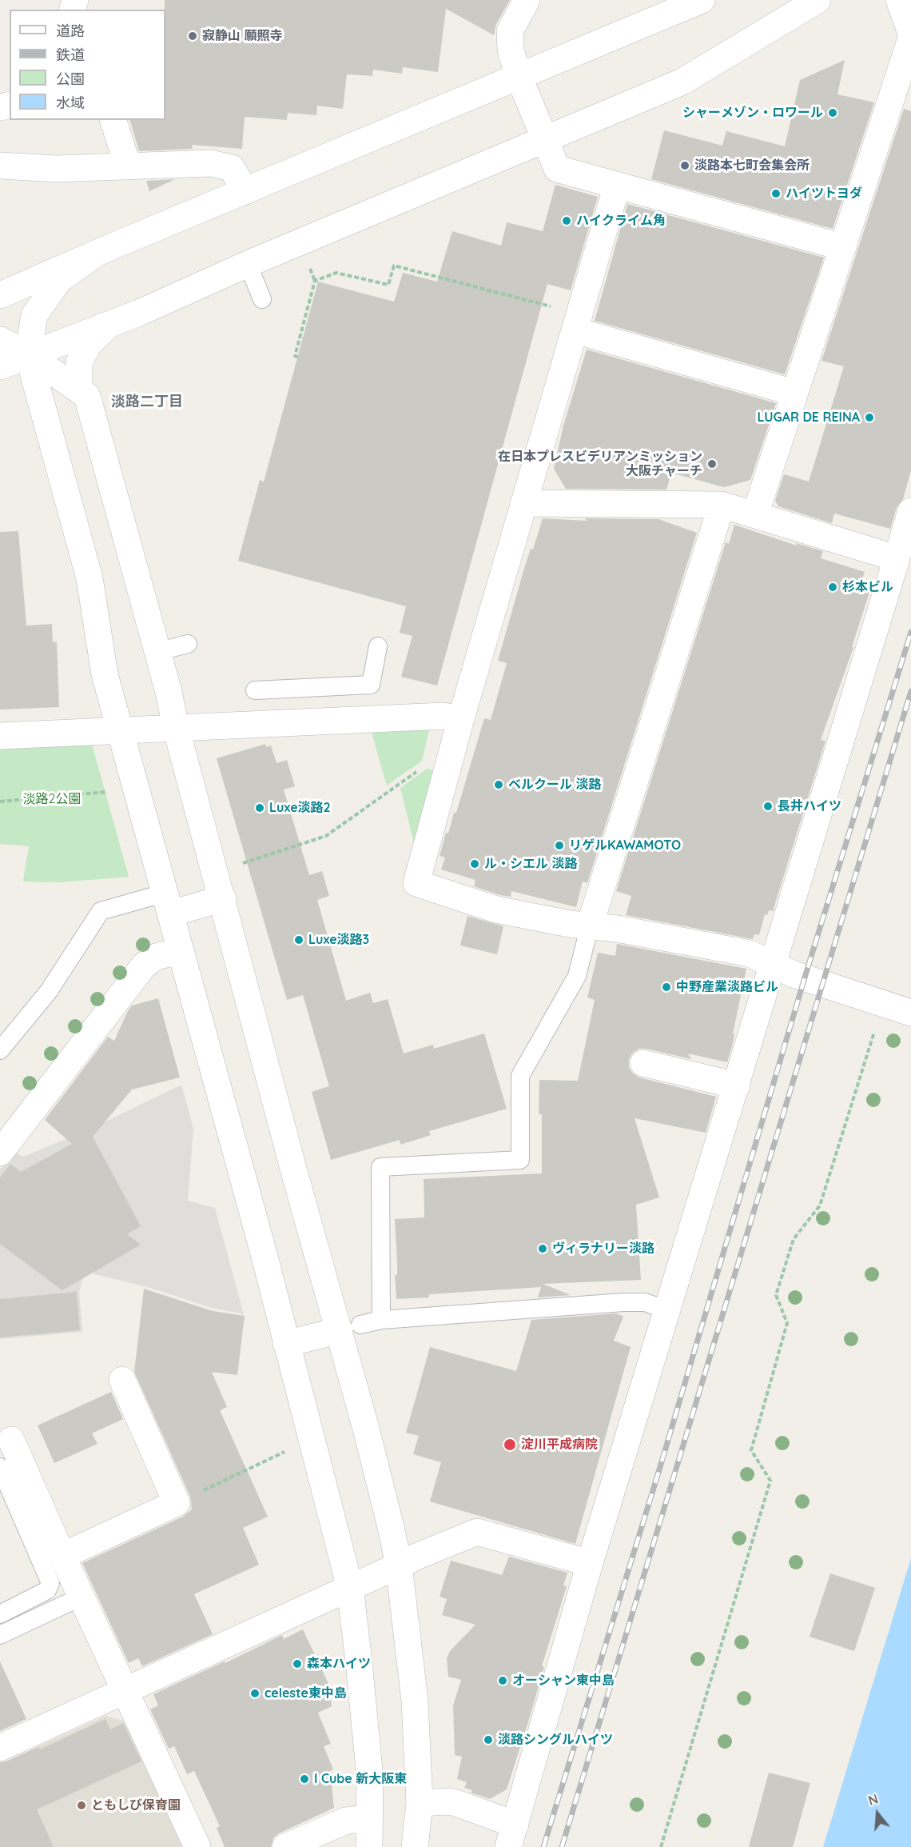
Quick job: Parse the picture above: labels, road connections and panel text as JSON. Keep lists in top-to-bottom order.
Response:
{
  "districts": ["淡路二丁目"],
  "parks": ["淡路2公園"],
  "places": [
    "寂静山 願照寺",
    "シャーメゾン・ロワール",
    "淡路本七町会集会所",
    "ハイツトヨダ",
    "ハイクライム角",
    "LUGAR DE REINA",
    "在日本プレスビデリアンミッション 大阪チャーチ",
    "杉本ビル",
    "ベルクール 淡路",
    "長井ハイツ",
    "Luxe淡路2",
    "リゲルKAWAMOTO",
    "ル・シエル 淡路",
    "Luxe淡路3",
    "中野産業淡路ビル",
    "ヴィラナリー淡路",
    "淀川平成病院",
    "森本ハイツ",
    "オーシャン東中島",
    "celeste東中島",
    "淡路シングルハイツ",
    "I Cube 新大阪東",
    "ともしび保育園"
  ],
  "legend": [
    "道路",
    "鉄道",
    "公園",
    "水域"
  ],
  "north": "top"
}
